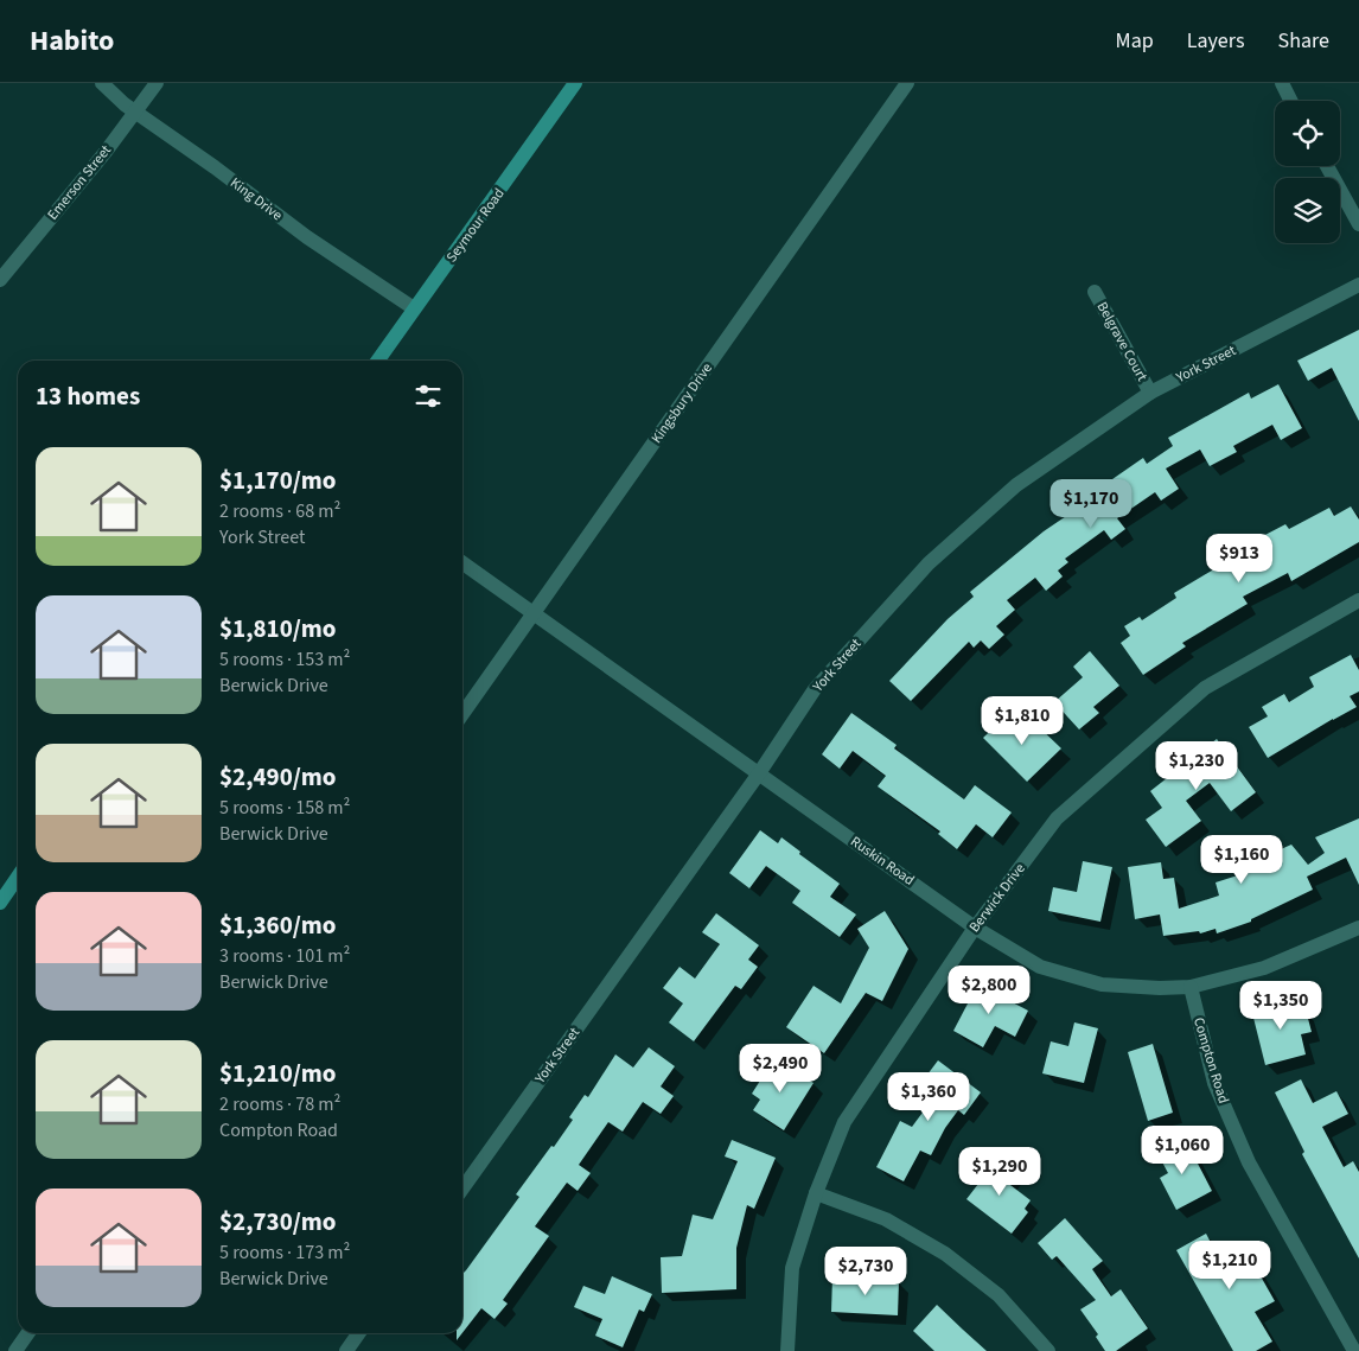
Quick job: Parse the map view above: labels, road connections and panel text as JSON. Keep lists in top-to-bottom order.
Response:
{
  "streets": {
    "street": [
      "Emerson Street",
      "King Drive",
      "Seymour Road",
      "Belgrave Court",
      "York Street",
      "Kingsbury Drive",
      "Ruskin Road",
      "Berwick Drive",
      "Compton Road"
    ]
  },
  "crossings": [
    ["Emerson Street", "King Drive"],
    ["King Drive", "Seymour Road"],
    ["Belgrave Court", "York Street"],
    ["York Street", "Ruskin Road"],
    ["Kingsbury Drive", "Ruskin Road"],
    ["Ruskin Road", "Berwick Drive"],
    ["Ruskin Road", "Compton Road"]
  ],
  "page": {
    "header": "Habito",
    "nav": ["Map", "Layers", "Share"],
    "heading": "13 homes",
    "list": [
      {
        "name": "$1,170/mo",
        "note": "2 rooms · 68 m² · York Street"
      },
      {
        "name": "$1,810/mo",
        "note": "5 rooms · 153 m² · Berwick Drive"
      },
      {
        "name": "$2,490/mo",
        "note": "5 rooms · 158 m² · Berwick Drive"
      },
      {
        "name": "$1,360/mo",
        "note": "3 rooms · 101 m² · Berwick Drive"
      },
      {
        "name": "$1,210/mo",
        "note": "2 rooms · 78 m² · Compton Road"
      },
      {
        "name": "$2,730/mo",
        "note": "5 rooms · 173 m² · Berwick Drive"
      }
    ],
    "price": [
      "$1,170",
      "$913",
      "$1,810",
      "$1,230",
      "$1,160",
      "$2,800",
      "$1,350",
      "$2,490",
      "$1,360",
      "$1,060",
      "$1,290",
      "$1,210",
      "$2,730"
    ]
  }
}
